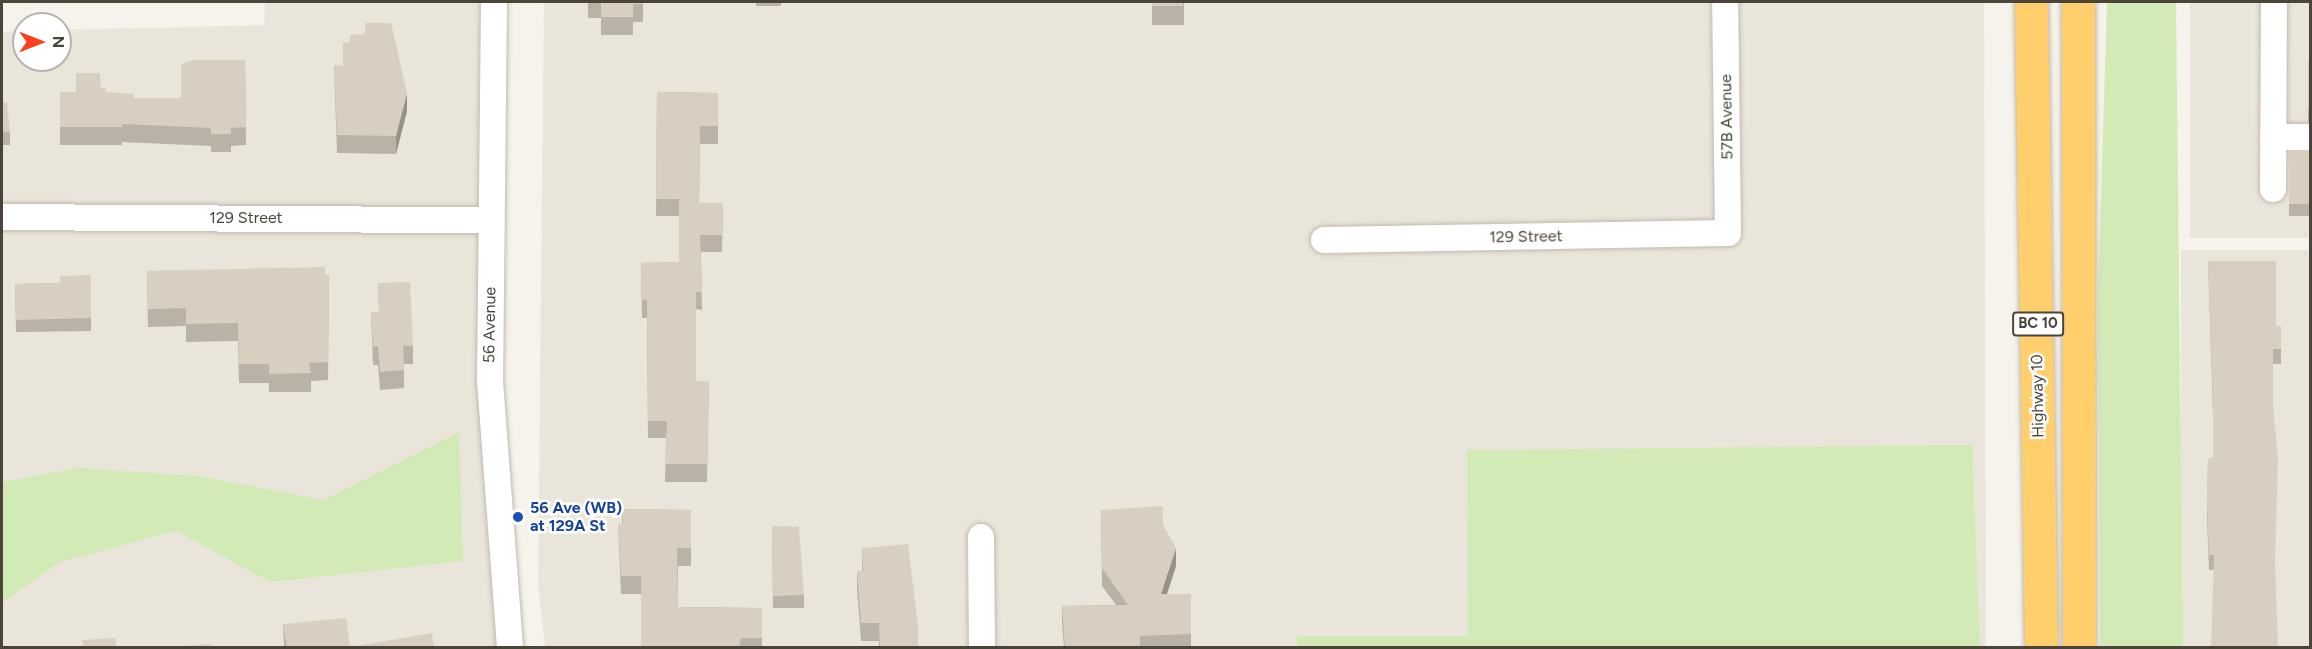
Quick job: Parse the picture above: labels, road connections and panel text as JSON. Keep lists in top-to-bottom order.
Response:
{
  "streets": {
    "highway": ["BC 10", "Highway 10"],
    "street": ["57B Avenue", "129 Street", "56 Avenue"]
  },
  "crossings": [
    ["57B Avenue", "129 Street"],
    ["129 Street", "56 Avenue"]
  ],
  "places": ["56 Ave (WB) at 129A St"],
  "north": "right"
}
